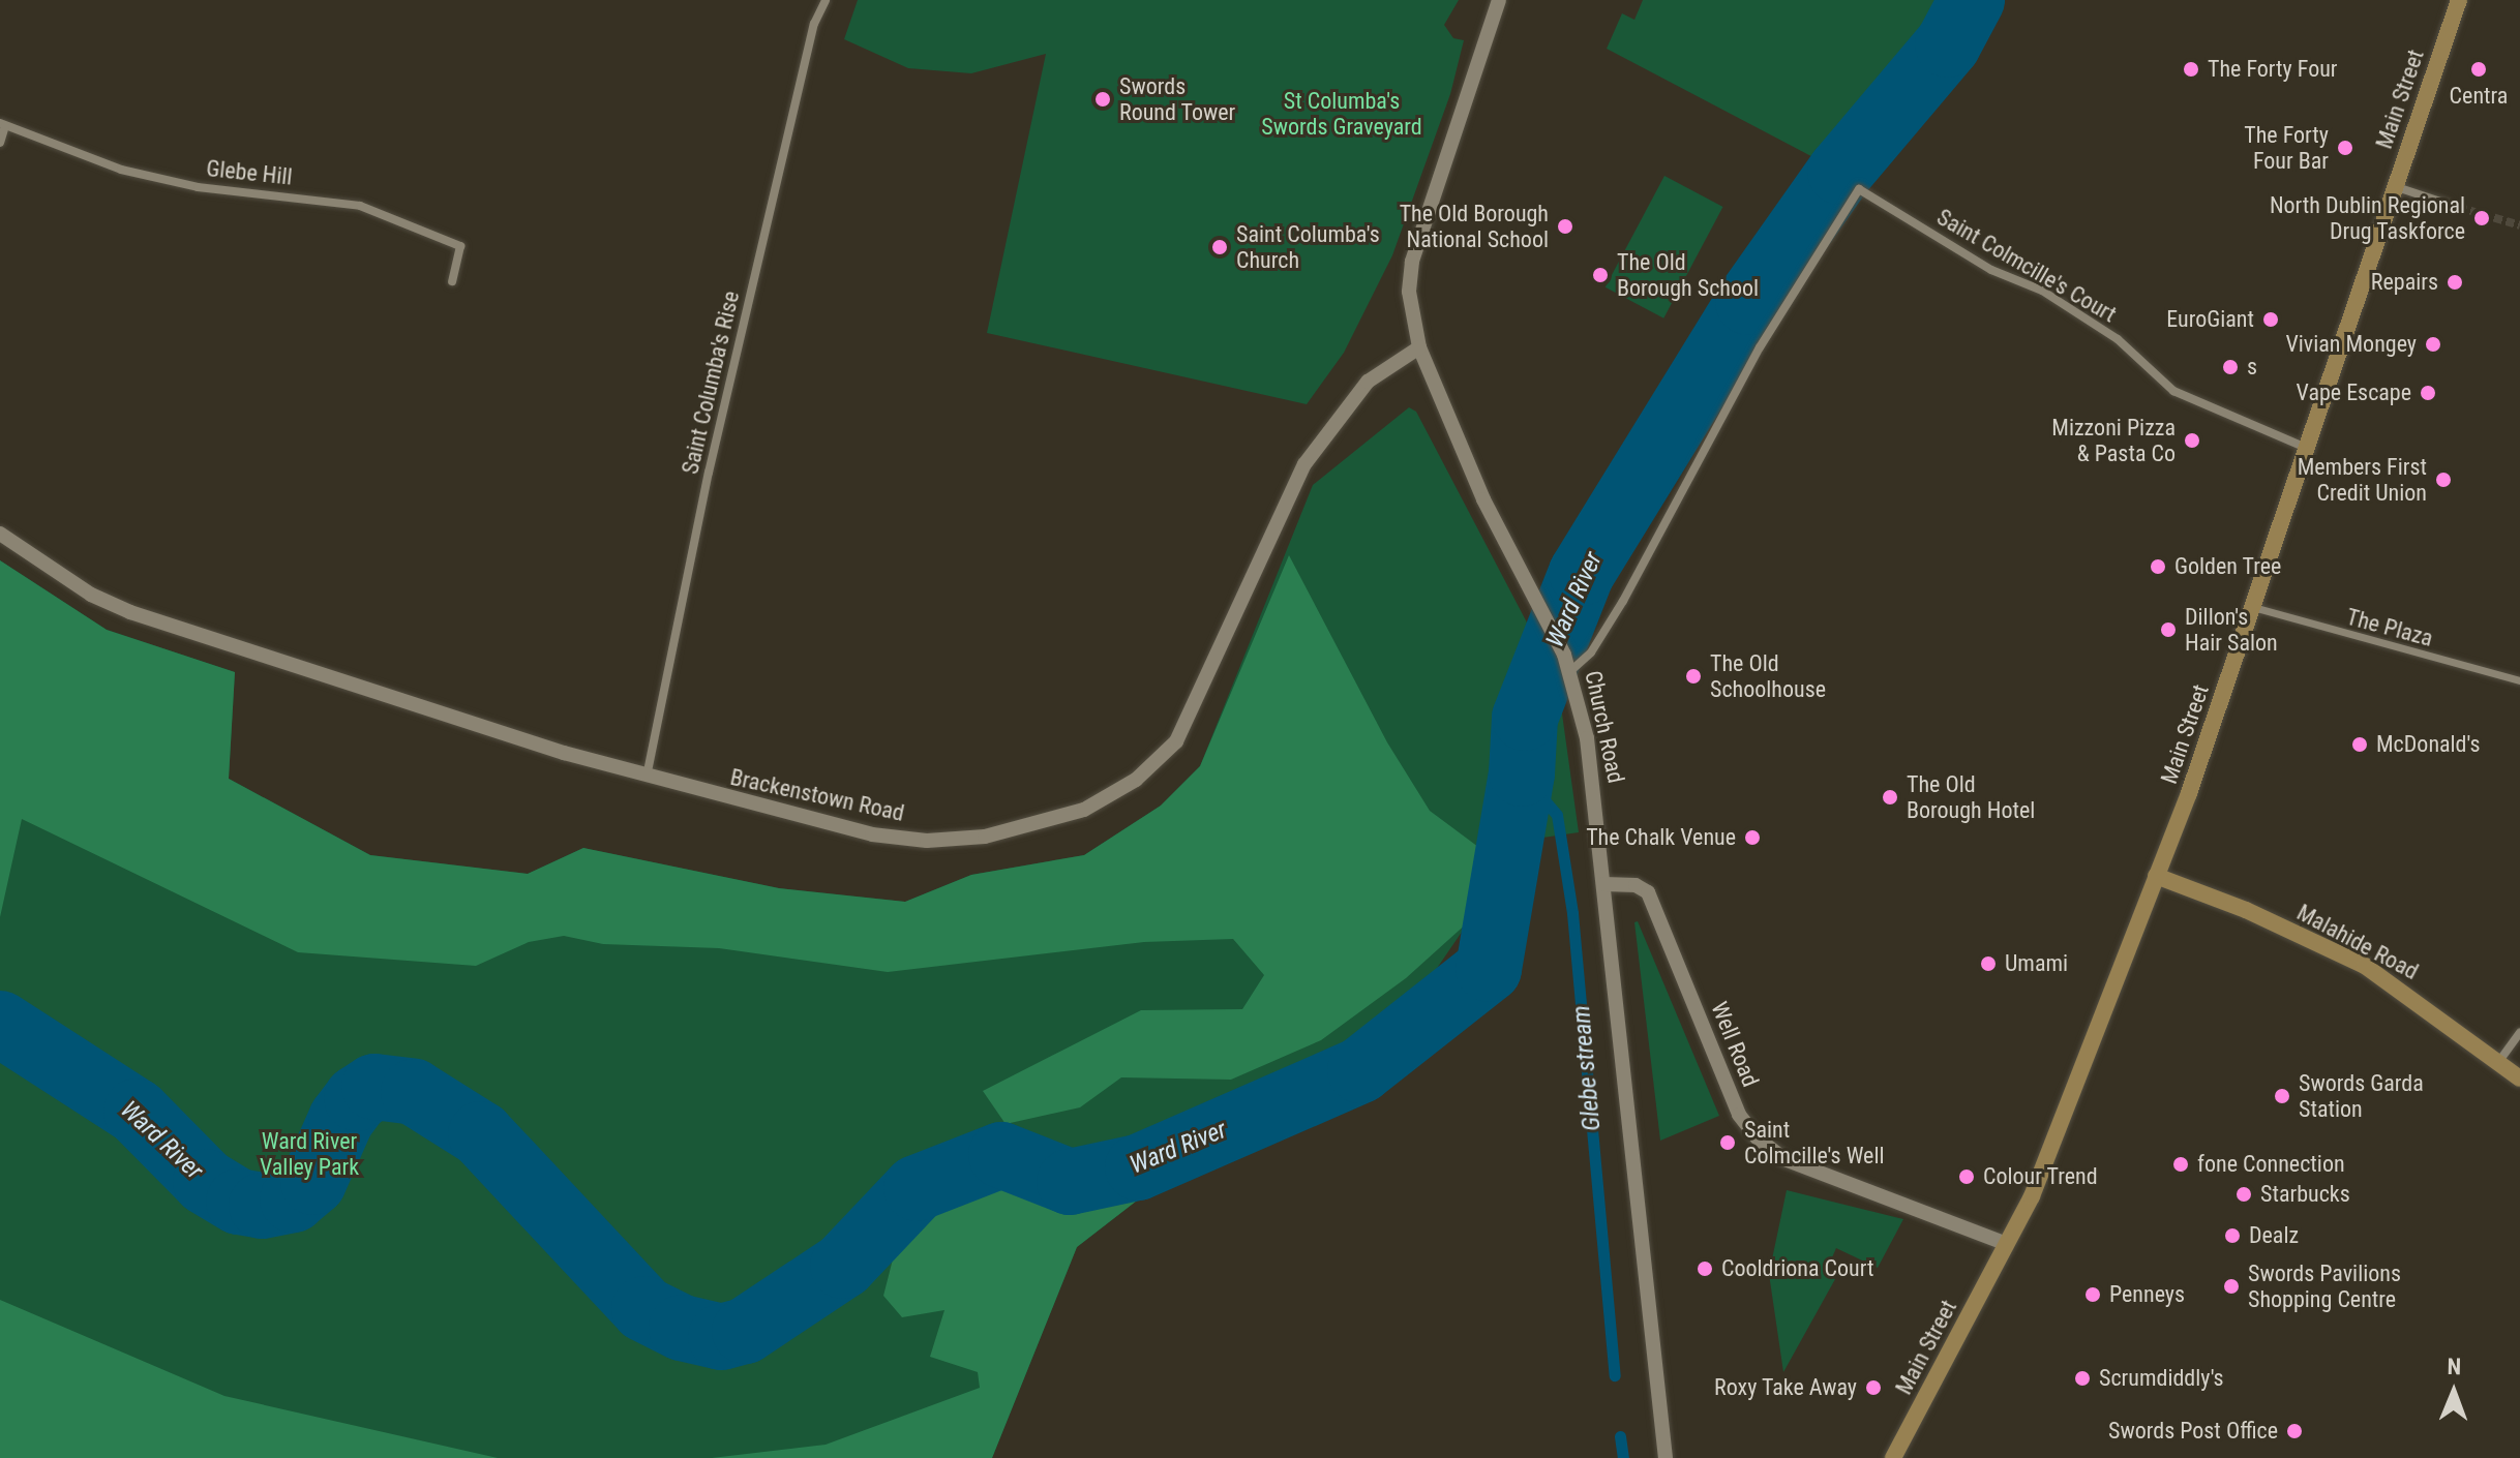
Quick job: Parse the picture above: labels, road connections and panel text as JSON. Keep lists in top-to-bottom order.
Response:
{
  "streets": {
    "main road": ["Main Street", "Malahide Road"],
    "street": [
      "Glebe Hill",
      "Saint Colmcille's Court",
      "Saint Columba's Rise",
      "The Plaza",
      "Church Road",
      "Brackenstown Road",
      "Well Road"
    ]
  },
  "crossings": [
    ["Main Street", "Saint Colmcille's Court"],
    ["Main Street", "The Plaza"],
    ["Main Street", "Malahide Road"],
    ["Main Street", "Well Road"],
    ["Saint Colmcille's Court", "Church Road"],
    ["Saint Columba's Rise", "Brackenstown Road"],
    ["Church Road", "Brackenstown Road"],
    ["Church Road", "Well Road"]
  ],
  "water": ["Ward River", "Glebe stream"],
  "parks": ["St Columba's Swords Graveyard", "Ward River Valley Park"],
  "places": [
    "The Forty Four",
    "Centra",
    "Swords Round Tower",
    "The Forty Four Bar",
    "North Dublin Regional Drug Taskforce",
    "The Old Borough National School",
    "Saint Columba's Church",
    "The Old Borough School",
    "Repairs",
    "EuroGiant",
    "Vivian Mongey",
    "s",
    "Vape Escape",
    "Mizzoni Pizza & Pasta Co",
    "Members First Credit Union",
    "Golden Tree",
    "Dillon's Hair Salon",
    "The Old Schoolhouse",
    "McDonald's",
    "The Old Borough Hotel",
    "The Chalk Venue",
    "Umami",
    "Swords Garda Station",
    "Saint Colmcille's Well",
    "fone Connection",
    "Colour Trend",
    "Starbucks",
    "Dealz",
    "Cooldriona Court",
    "Swords Pavilions Shopping Centre",
    "Penneys",
    "Scrumdiddly's",
    "Roxy Take Away",
    "Swords Post Office"
  ],
  "north": "top"
}
